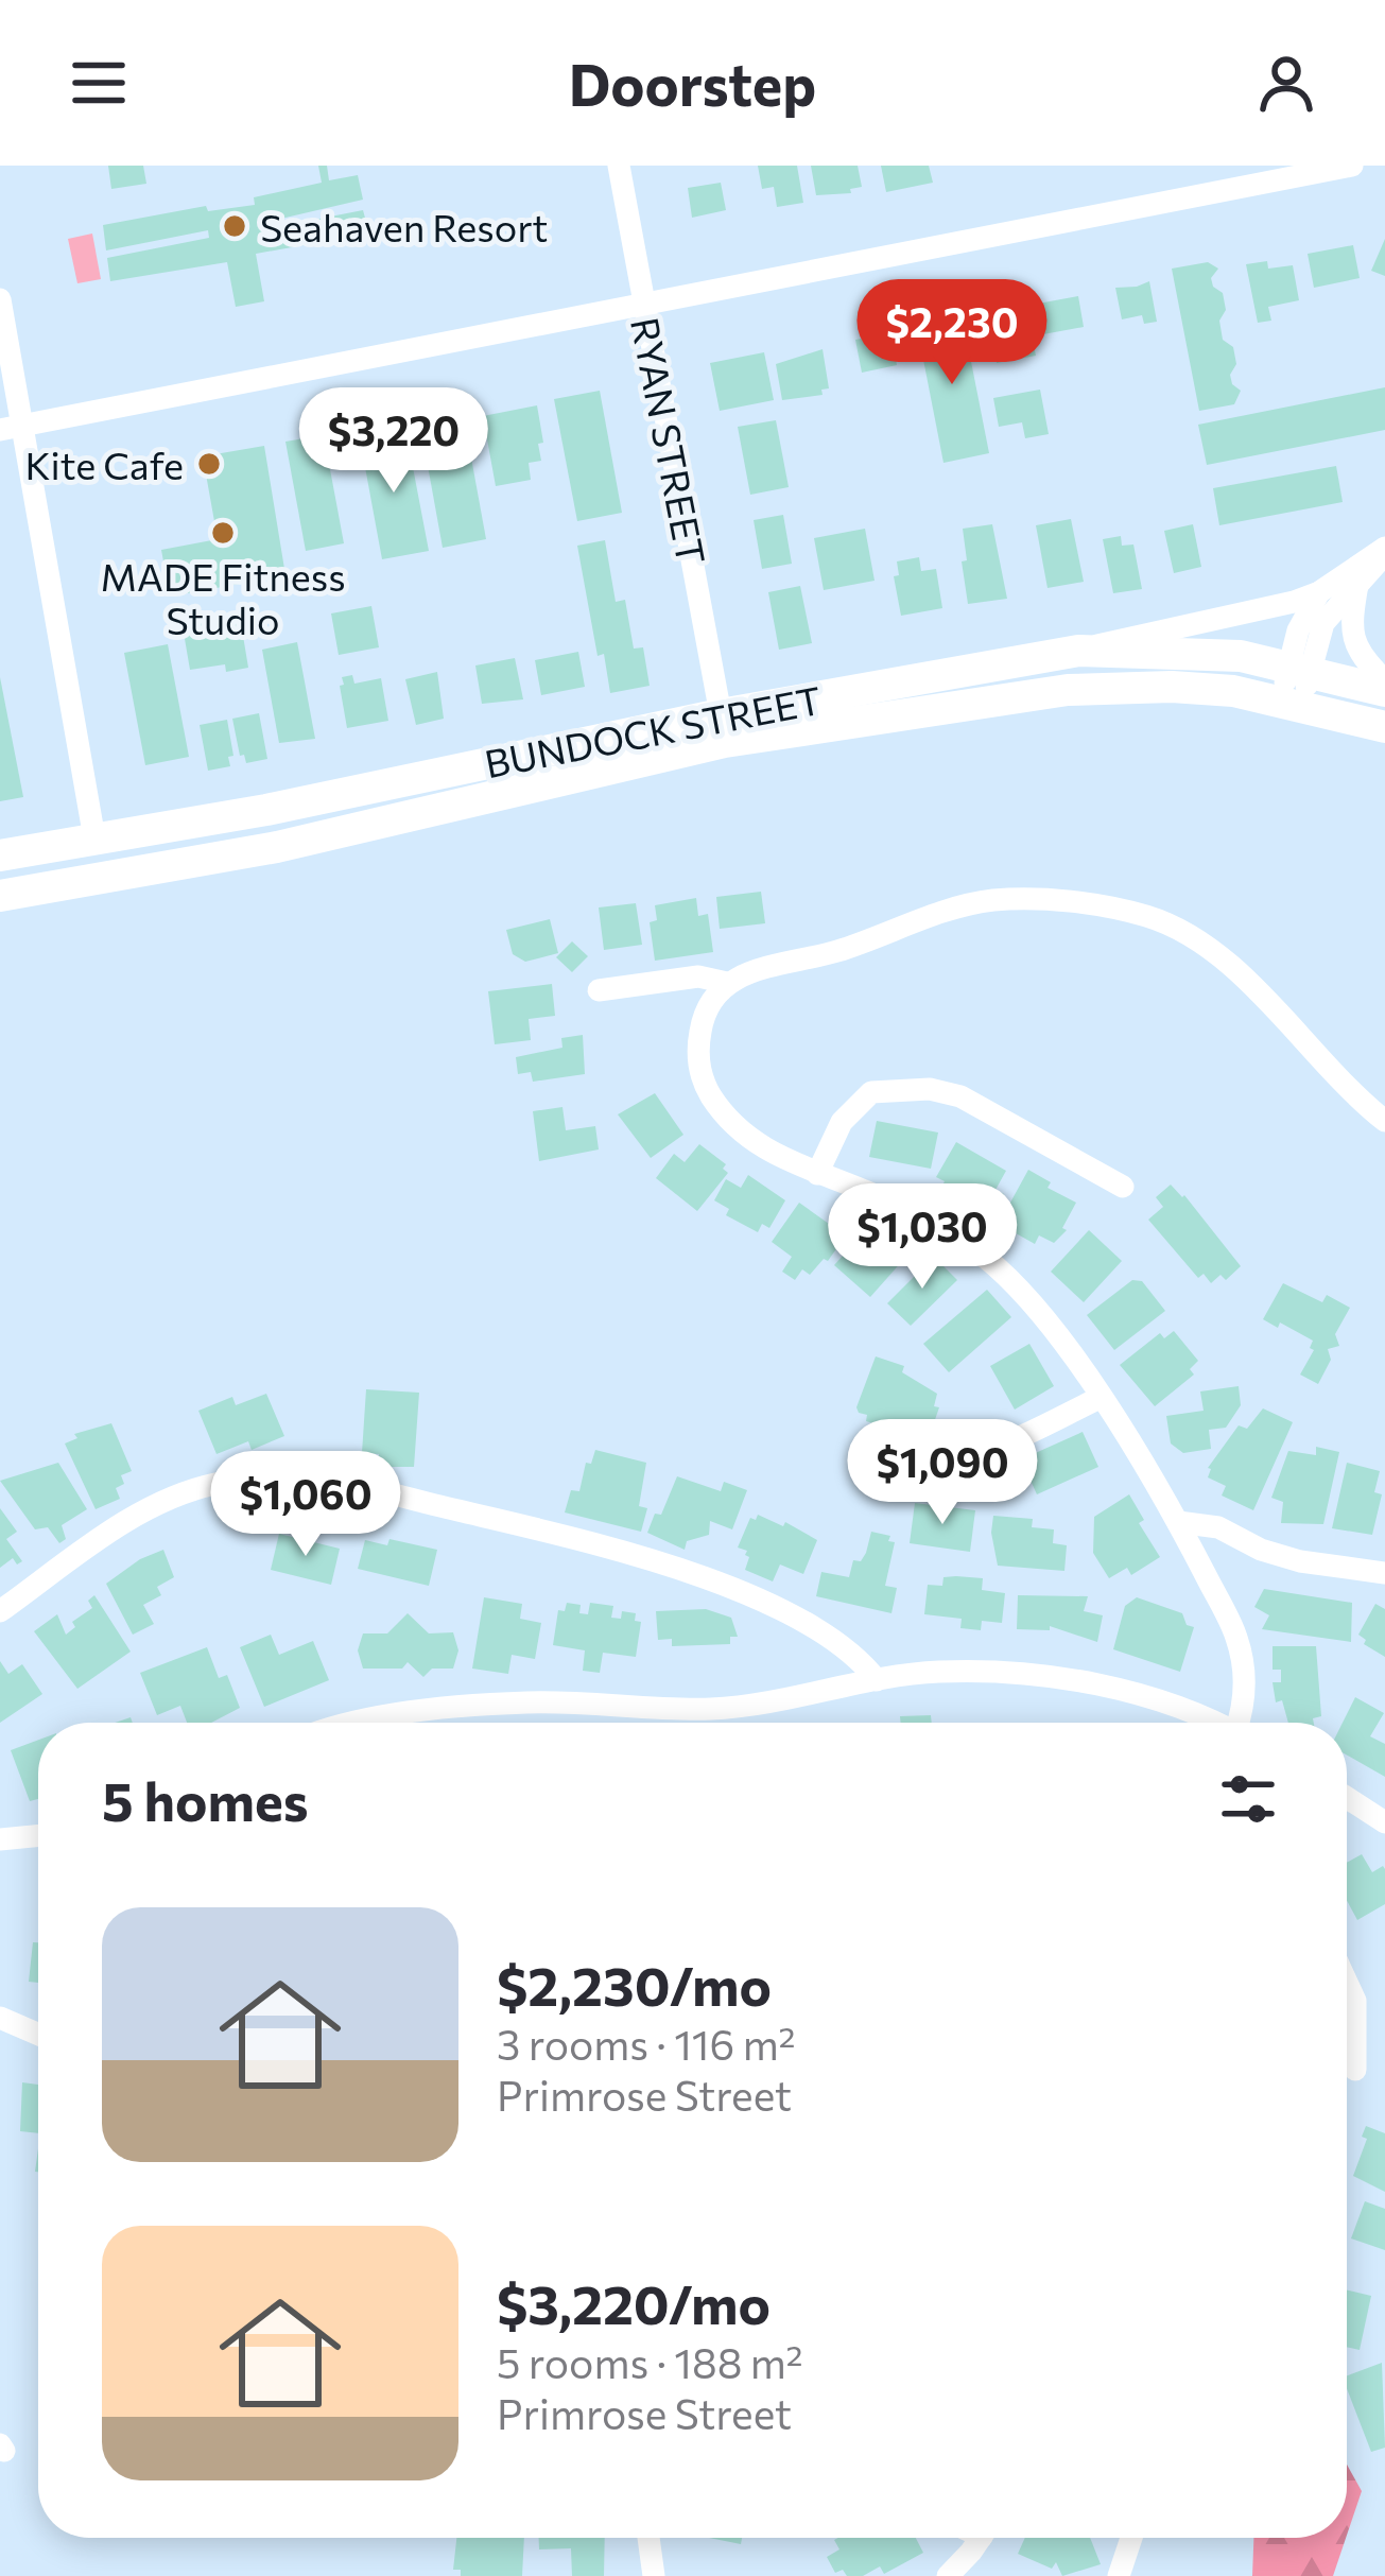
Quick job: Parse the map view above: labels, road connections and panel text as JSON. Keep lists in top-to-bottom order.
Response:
{
  "streets": {
    "main road": ["BUNDOCK STREET"],
    "street": ["RYAN STREET"]
  },
  "crossings": [
    ["RYAN STREET", "BUNDOCK STREET"]
  ],
  "places": ["Seahaven Resort", "Kite Cafe", "MADE Fitness Studio"],
  "page": {
    "header": "Doorstep",
    "price": [
      "$2,230",
      "$3,220",
      "$1,030",
      "$1,090",
      "$1,060"
    ],
    "heading": "5 homes",
    "list": [
      {
        "name": "$2,230/mo",
        "note": "3 rooms · 116 m² · Primrose Street"
      },
      {
        "name": "$3,220/mo",
        "note": "5 rooms · 188 m² · Primrose Street"
      }
    ]
  }
}
